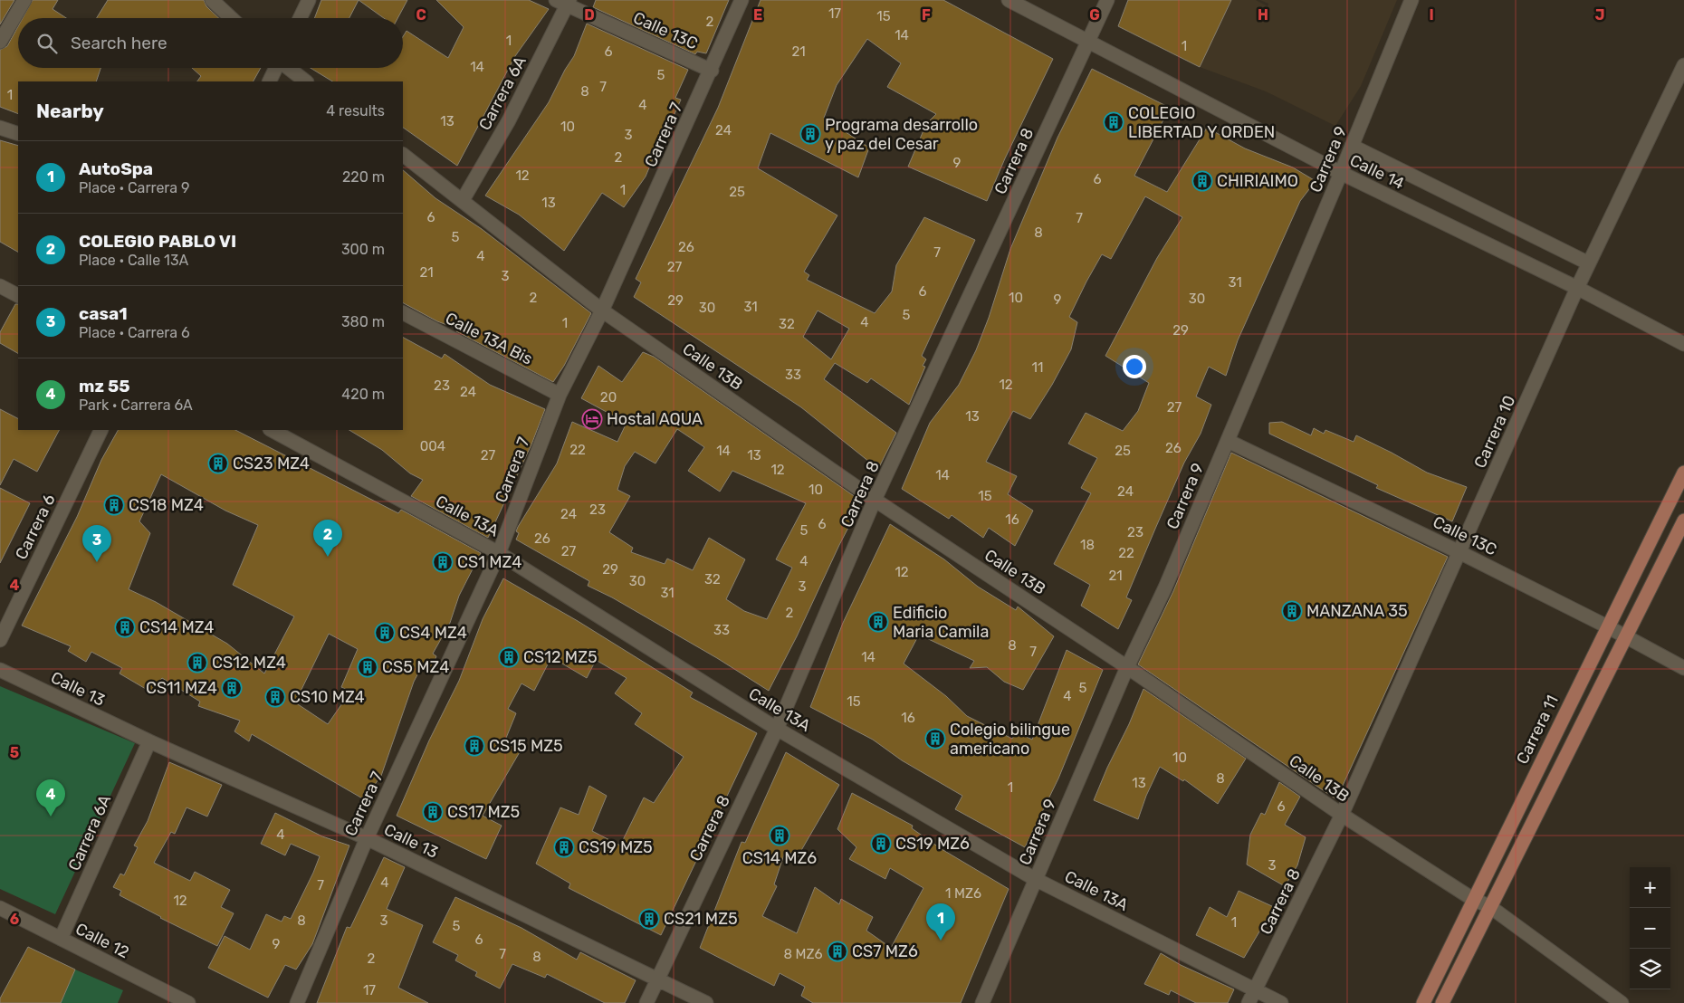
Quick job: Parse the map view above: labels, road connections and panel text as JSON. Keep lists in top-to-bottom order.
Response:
{
  "streets": {
    "main road": ["Carrera 11"],
    "street": [
      "Calle 13C",
      "Carrera 6A",
      "Carrera 7",
      "Carrera 9",
      "Carrera 8",
      "Calle 14",
      "Calle 13A Bis",
      "Calle 13B",
      "Carrera 10",
      "Calle 13A",
      "Carrera 6",
      "Calle 13",
      "Calle 12"
    ]
  },
  "crossings": [
    ["Calle 13C", "Carrera 6A"],
    ["Calle 13C", "Carrera 7"],
    ["Calle 13C", "Carrera 9"],
    ["Calle 13C", "Carrera 10"],
    ["Calle 13C", "Carrera 11"],
    ["Carrera 6A", "Calle 13B"],
    ["Carrera 6A", "Calle 13"],
    ["Carrera 6A", "Calle 12"],
    ["Carrera 7", "Calle 13A Bis"],
    ["Carrera 7", "Calle 13B"],
    ["Carrera 7", "Calle 13A"],
    ["Carrera 7", "Calle 13"],
    ["Carrera 9", "Calle 14"],
    ["Carrera 9", "Calle 13B"],
    ["Carrera 9", "Calle 13A"],
    ["Carrera 8", "Calle 14"],
    ["Carrera 8", "Calle 13B"],
    ["Carrera 8", "Carrera 10"],
    ["Carrera 8", "Calle 13A"],
    ["Carrera 8", "Calle 13"],
    ["Calle 14", "Carrera 10"],
    ["Calle 13B", "Carrera 10"],
    ["Calle 13B", "Carrera 11"]
  ],
  "places": {
    "building": [
      "COLEGIO LIBERTAD Y ORDEN",
      "Programa desarrollo y paz del Cesar",
      "CHIRIAIMO",
      "CS23 MZ4",
      "CS18 MZ4",
      "CS1 MZ4",
      "MANZANA 35",
      "Edificio Maria Camila",
      "CS14 MZ4",
      "CS4 MZ4",
      "CS12 MZ5",
      "CS12 MZ4",
      "CS5 MZ4",
      "CS11 MZ4",
      "CS10 MZ4",
      "Colegio bilingue americano",
      "CS15 MZ5",
      "CS17 MZ5",
      "CS14 MZ6",
      "CS19 MZ6",
      "CS19 MZ5",
      "CS21 MZ5",
      "CS7 MZ6"
    ],
    "hotel": ["Hostal AQUA"]
  },
  "house_numbers": [
    "17",
    "15",
    "2",
    "14",
    "1",
    "1",
    "6",
    "21",
    "14",
    "5",
    "7",
    "8",
    "1",
    "4",
    "13",
    "10",
    "24",
    "3",
    "2",
    "9",
    "12",
    "6",
    "1",
    "25",
    "13",
    "6",
    "7",
    "8",
    "5",
    "26",
    "7",
    "4",
    "27",
    "21",
    "3",
    "31",
    "6",
    "2",
    "10",
    "30",
    "9",
    "29",
    "31",
    "30",
    "5",
    "4",
    "1",
    "32",
    "29",
    "11",
    "33",
    "12",
    "23",
    "24",
    "20",
    "27",
    "13",
    "004",
    "26",
    "22",
    "14",
    "25",
    "27",
    "13",
    "12",
    "14",
    "10",
    "24",
    "15",
    "23",
    "24",
    "16",
    "6",
    "5",
    "23",
    "26",
    "18",
    "27",
    "22",
    "4",
    "29",
    "12",
    "21",
    "32",
    "30",
    "3",
    "31",
    "2",
    "33",
    "8",
    "7",
    "14",
    "5",
    "4",
    "15",
    "16",
    "10",
    "8",
    "13",
    "1",
    "6",
    "4",
    "3",
    "4",
    "7",
    "1 MZ6",
    "12",
    "8",
    "3",
    "1",
    "5",
    "6",
    "9",
    "7",
    "8 MZ6",
    "8",
    "2",
    "17"
  ],
  "page": {
    "search": "Search here",
    "heading": ["Nearby", "4 results"],
    "list": [
      {
        "mark": "1",
        "name": "AutoSpa",
        "note": "Place · Carrera 9",
        "value": "220 m"
      },
      {
        "mark": "2",
        "name": "COLEGIO PABLO VI",
        "note": "Place · Calle 13A",
        "value": "300 m"
      },
      {
        "mark": "3",
        "name": "casa1",
        "note": "Place · Carrera 6",
        "value": "380 m"
      },
      {
        "mark": "4",
        "name": "mz 55",
        "note": "Park · Carrera 6A",
        "value": "420 m"
      }
    ],
    "pins": [
      "2",
      "3",
      "4",
      "1"
    ],
    "map_buttons": ["+", "−"]
  },
  "grid": {
    "columns": [
      "C",
      "D",
      "E",
      "F",
      "G",
      "H",
      "I",
      "J"
    ],
    "rows": ["4", "5", "6"]
  }
}
